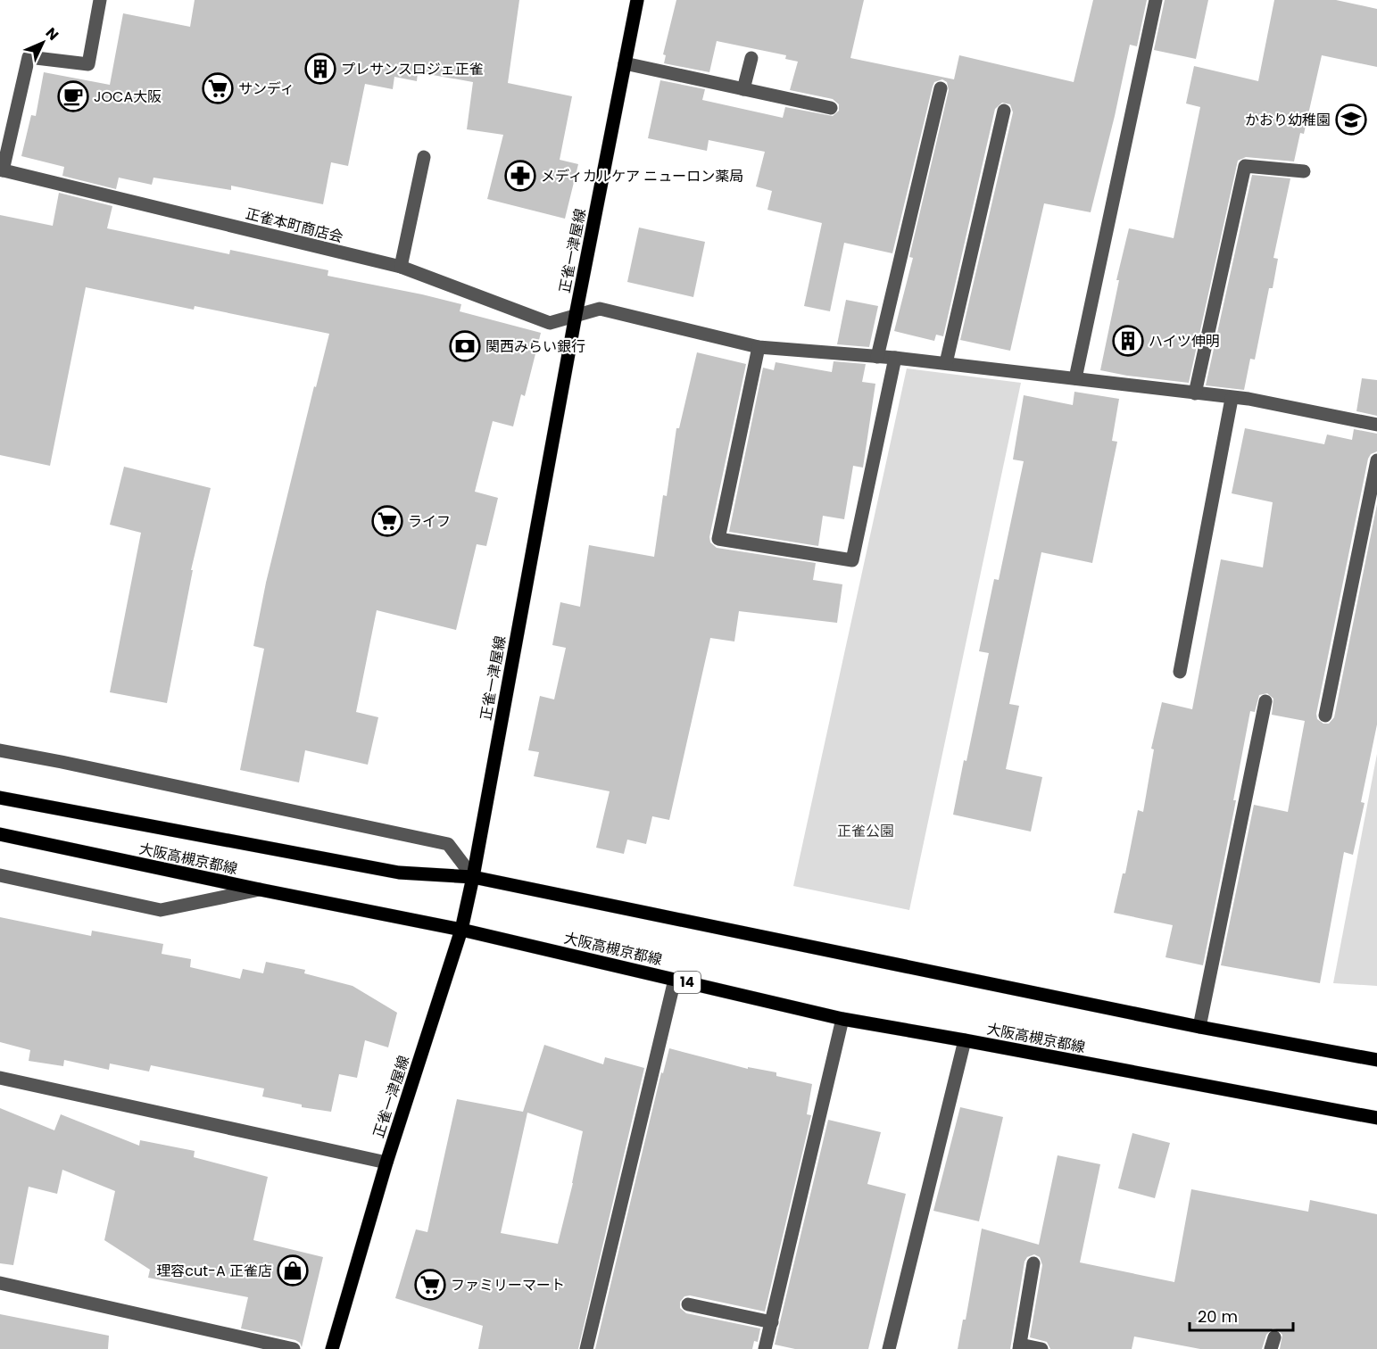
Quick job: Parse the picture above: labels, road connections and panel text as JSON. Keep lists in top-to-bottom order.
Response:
{
  "streets": {
    "main road": ["正雀一津屋線", "大阪高槻京都線", "14"],
    "street": ["正雀本町商店会"]
  },
  "crossings": [
    ["正雀本町商店会", "正雀一津屋線"],
    ["正雀一津屋線", "大阪高槻京都線"]
  ],
  "parks": ["正雀公園"],
  "places": {
    "building": ["プレサンスロジェ正雀", "ハイツ伸明"],
    "supermarket": ["サンディ", "ライフ", "ファミリーマート"],
    "cafe": ["JOCA大阪"],
    "school or university": ["かおり幼稚園"],
    "pharmacy": ["メディカルケア ニューロン薬局"],
    "bank": ["関西みらい銀行"],
    "shop": ["理容cut-A 正雀店"]
  },
  "scale_bar": "20 m",
  "north": "top right"
}
